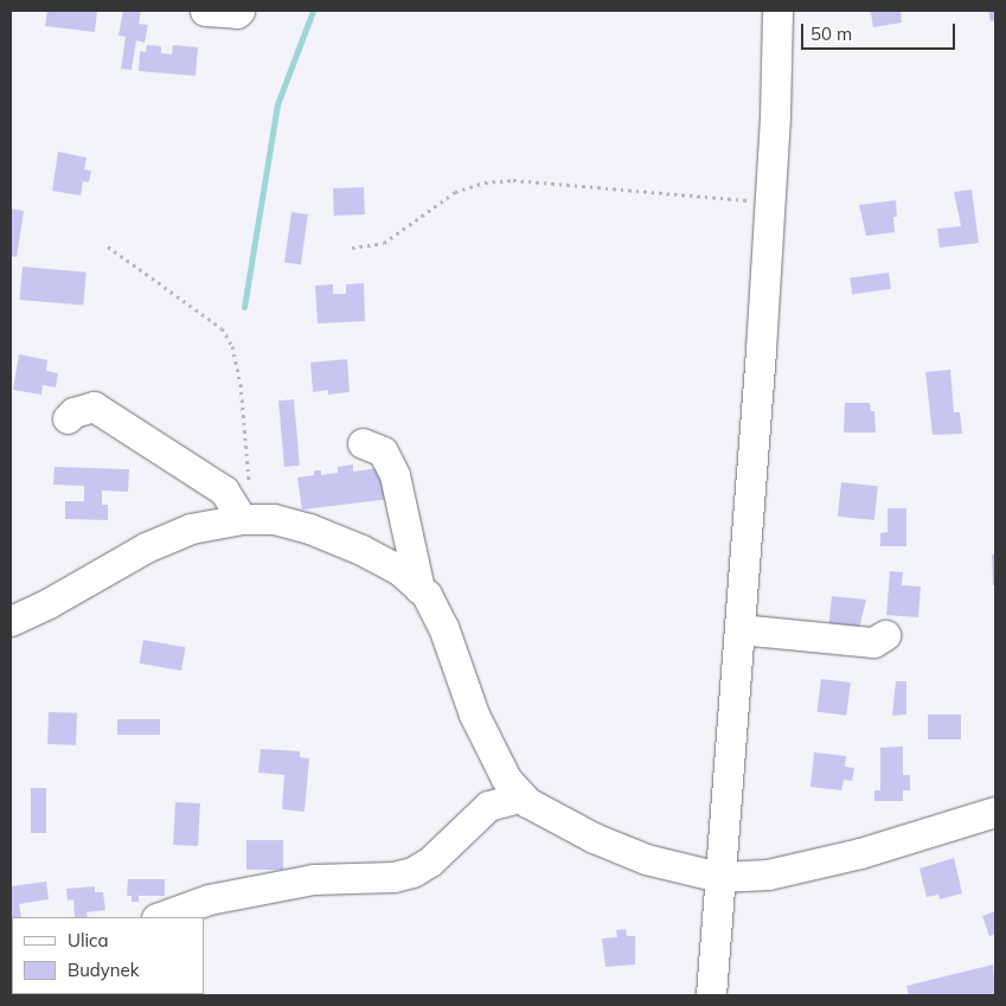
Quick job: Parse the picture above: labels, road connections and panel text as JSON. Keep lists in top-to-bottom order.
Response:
{
  "legend": ["Ulica", "Budynek"],
  "scale_bar": "50 m"
}
